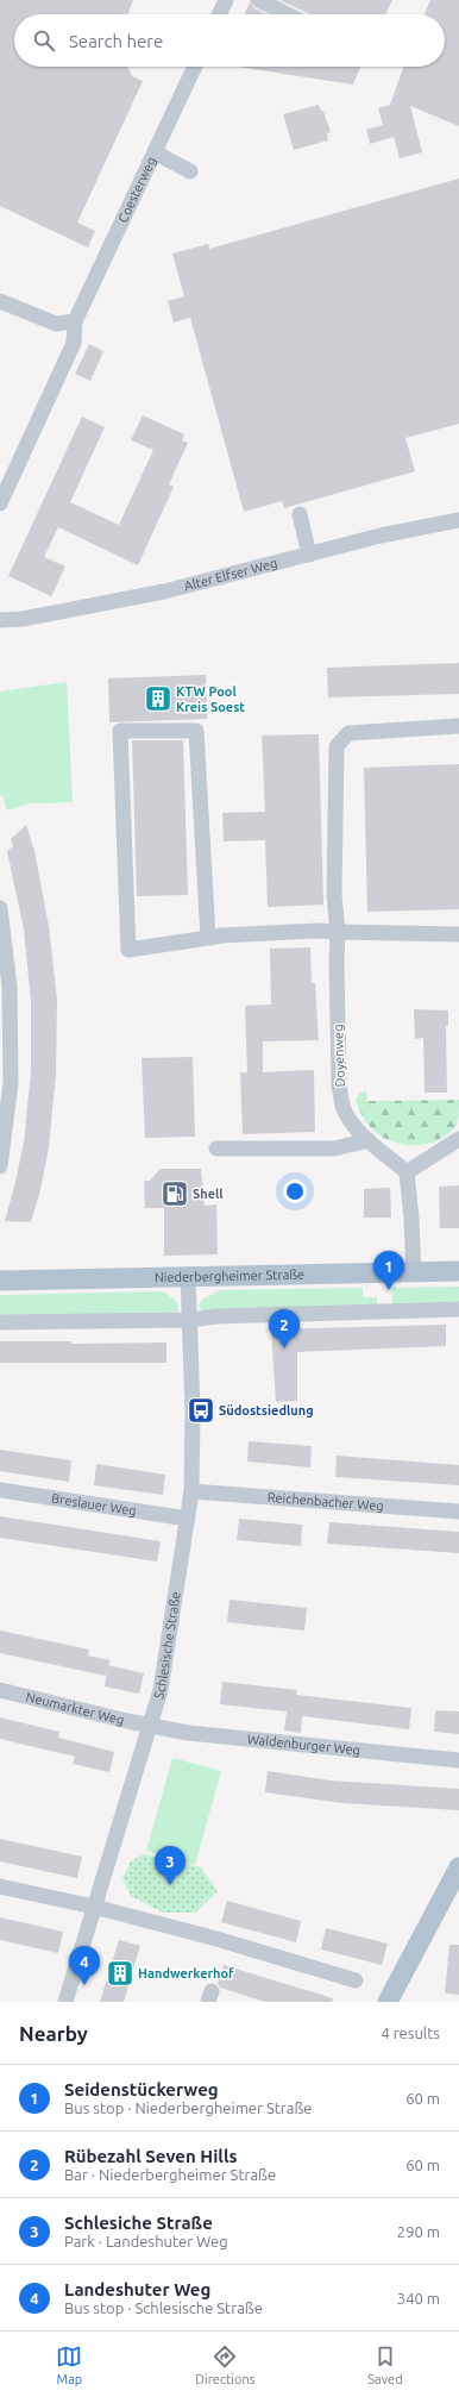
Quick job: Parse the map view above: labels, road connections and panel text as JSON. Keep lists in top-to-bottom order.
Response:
{
  "streets": {
    "main road": ["Niederbergheimer Straße"],
    "street": [
      "Coesterweg",
      "Alter Elfser Weg",
      "Doyenweg",
      "Reichenbacher Weg",
      "Breslauer Weg",
      "Schlesische Straße",
      "Neumarkter Weg",
      "Waldenburger Weg"
    ]
  },
  "crossings": [
    ["Niederbergheimer Straße", "Schlesische Straße"],
    ["Reichenbacher Weg", "Schlesische Straße"],
    ["Breslauer Weg", "Schlesische Straße"],
    ["Schlesische Straße", "Neumarkter Weg"],
    ["Schlesische Straße", "Waldenburger Weg"],
    ["Neumarkter Weg", "Waldenburger Weg"]
  ],
  "places": {
    "building": ["KTW Pool Kreis Soest", "Handwerkerhof"],
    "fuel station": ["Shell"],
    "bus stop": ["Südostsiedlung"]
  },
  "page": {
    "search": "Search here",
    "pins": [
      "1",
      "2",
      "3",
      "4"
    ],
    "heading": ["Nearby", "4 results"],
    "list": [
      {
        "mark": "1",
        "name": "Seidenstückerweg",
        "note": "Bus stop · Niederbergheimer Straße",
        "value": "60 m"
      },
      {
        "mark": "2",
        "name": "Rübezahl Seven Hills",
        "note": "Bar · Niederbergheimer Straße",
        "value": "60 m"
      },
      {
        "mark": "3",
        "name": "Schlesiche Straße",
        "note": "Park · Landeshuter Weg",
        "value": "290 m"
      },
      {
        "mark": "4",
        "name": "Landeshuter Weg",
        "note": "Bus stop · Schlesische Straße",
        "value": "340 m"
      }
    ],
    "nav": ["Map", "Directions", "Saved"]
  }
}
